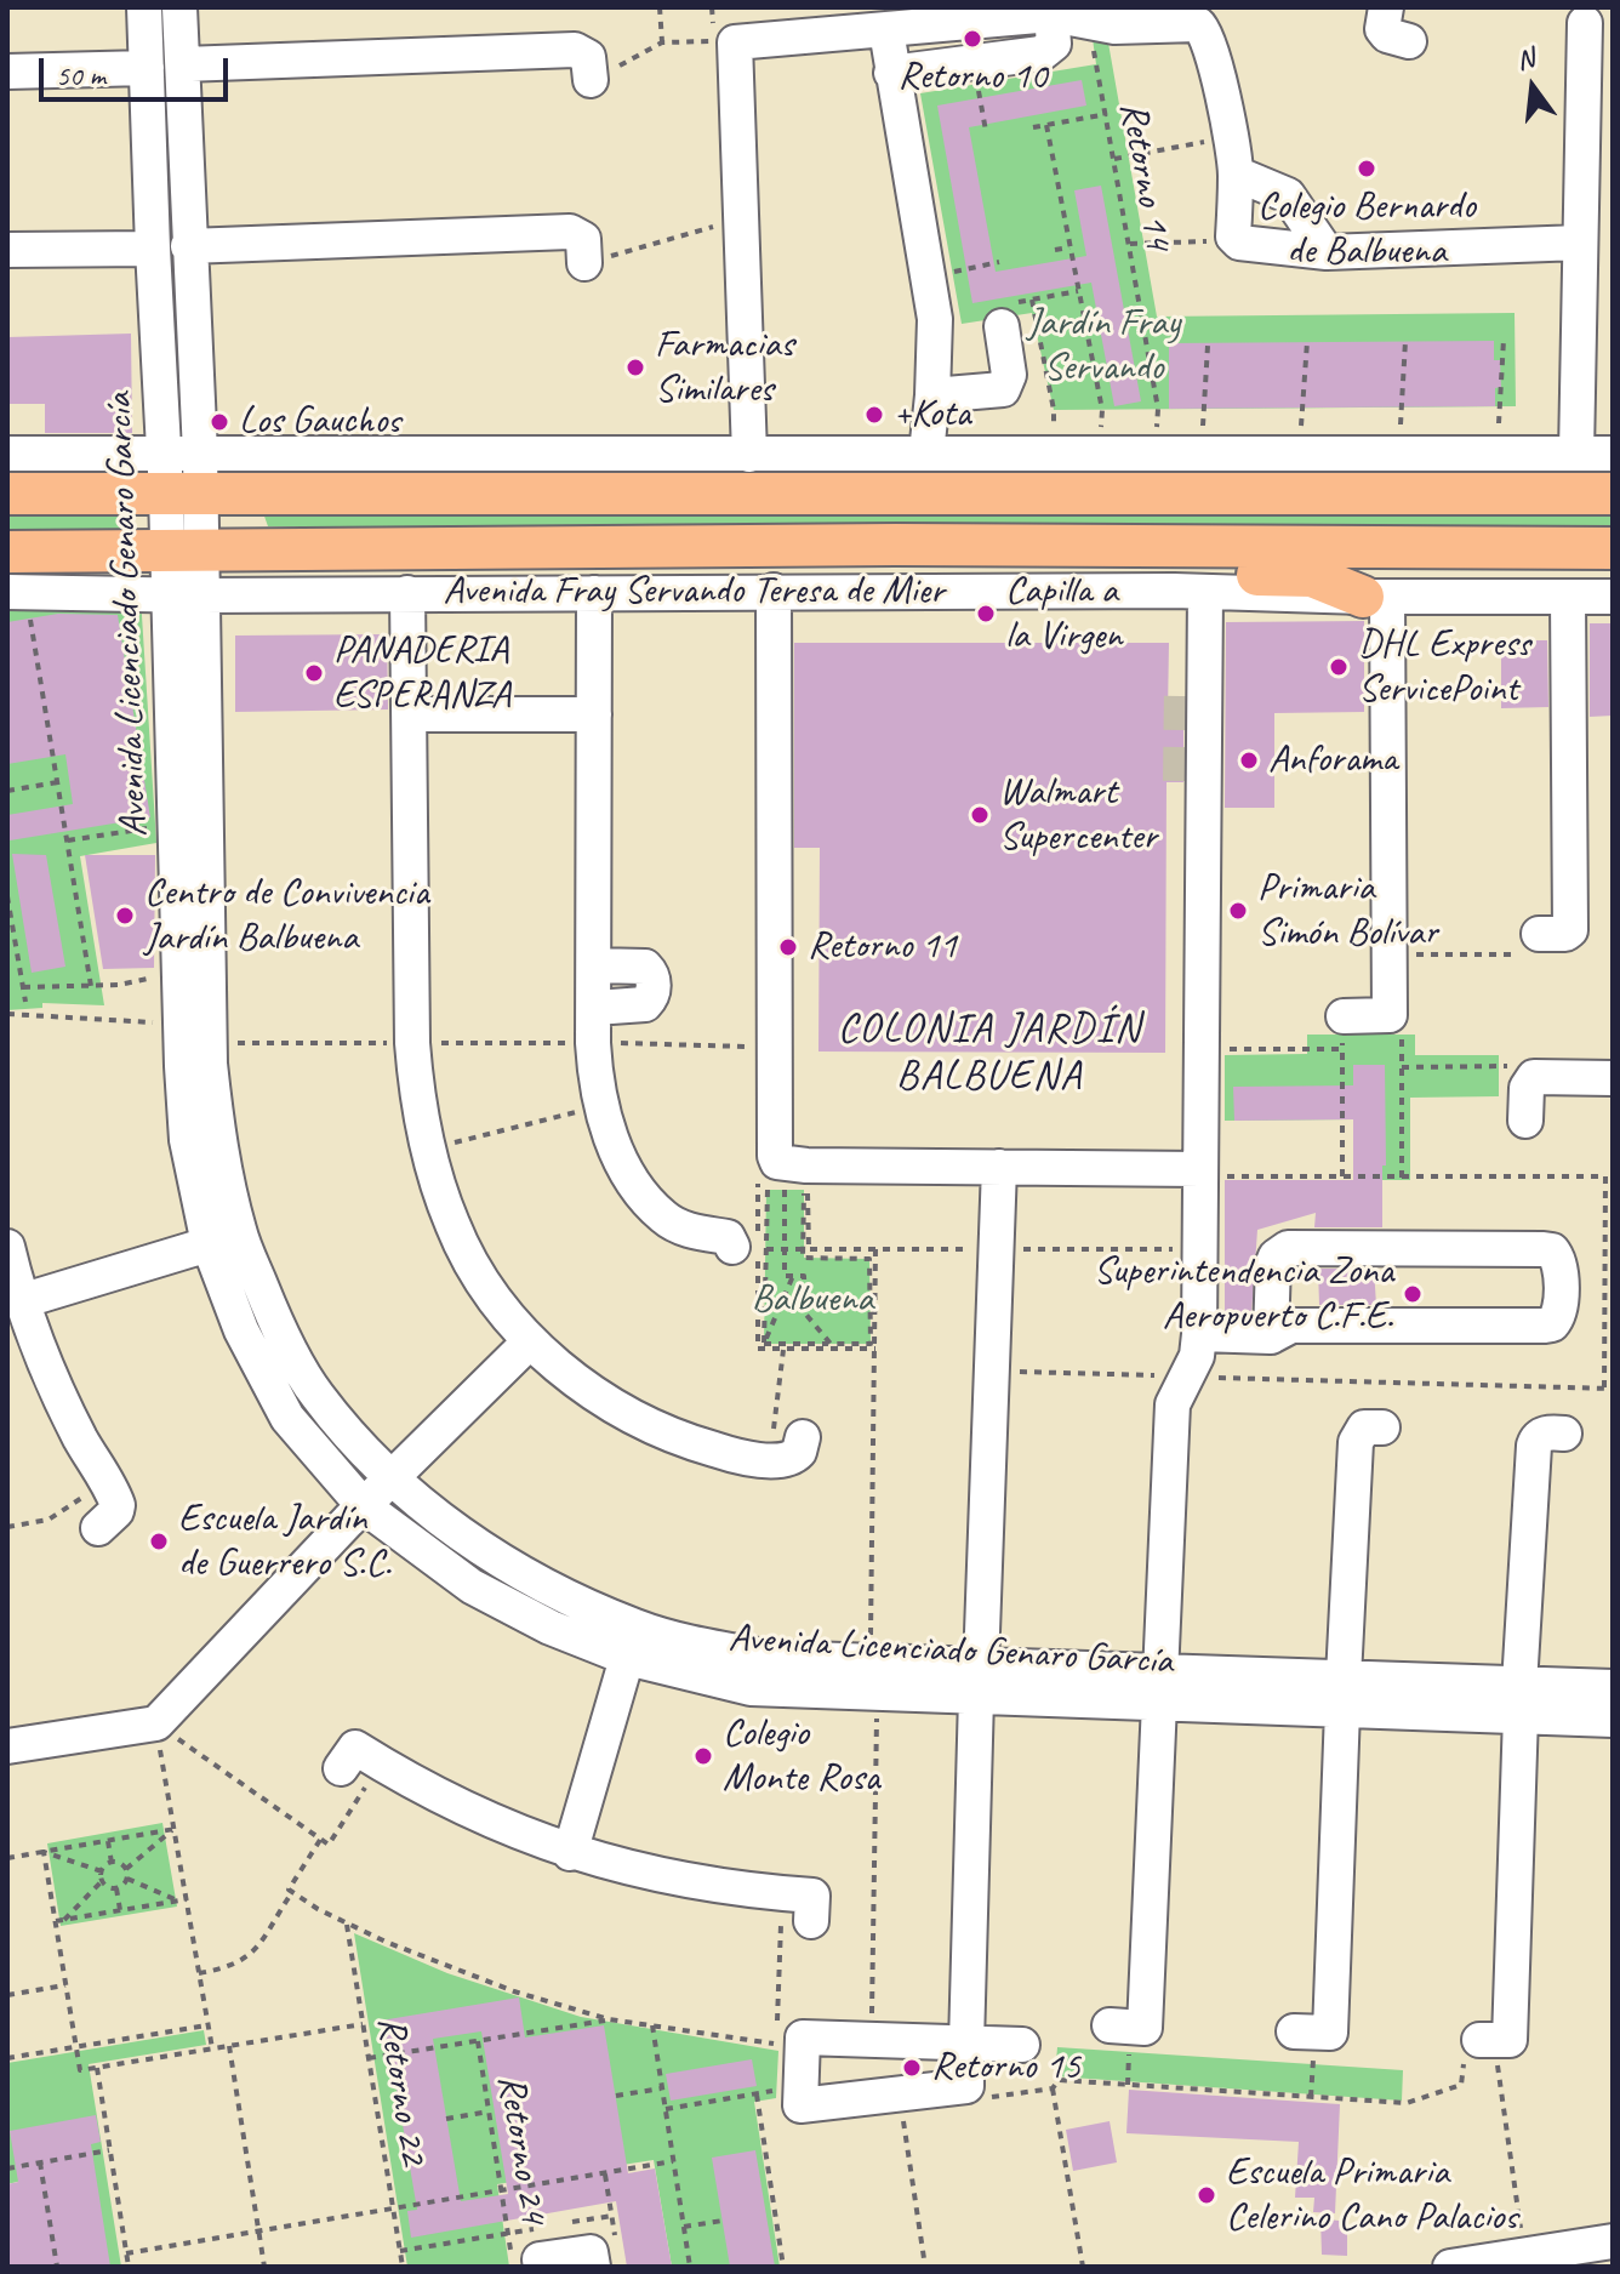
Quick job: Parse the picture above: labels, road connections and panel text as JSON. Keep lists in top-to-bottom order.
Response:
{
  "streets": {
    "main road": ["Avenida Fray Servando Teresa de Mier"],
    "street": ["Avenida Licenciado Genaro García"],
    "path": ["Retorno 14", "Retorno 22", "Retorno 24"]
  },
  "crossings": [
    ["Avenida Fray Servando Teresa de Mier", "Avenida Licenciado Genaro García"]
  ],
  "districts": ["COLONIA JARDÍN BALBUENA"],
  "parks": ["Jardín Fray Servando", "Balbuena"],
  "places": [
    "Retorno 10",
    "Colegio Bernardo de Balbuena",
    "Farmacias Similares",
    "+Kota",
    "Los Gauchos",
    "Capilla a la Virgen",
    "DHL Express ServicePoint",
    "PANADERIA ESPERANZA",
    "Anforama",
    "Walmart Supercenter",
    "Primaria Simón Bolívar",
    "Centro de Convivencia Jardín Balbuena",
    "Retorno 11",
    "Superintendencia Zona Aeropuerto C.F.E.",
    "Escuela Jardín de Guerrero S.C.",
    "Colegio Monte Rosa",
    "Retorno 15",
    "Escuela Primaria Celerino Cano Palacios"
  ],
  "scale_bar": "50 m",
  "north": "top"
}
